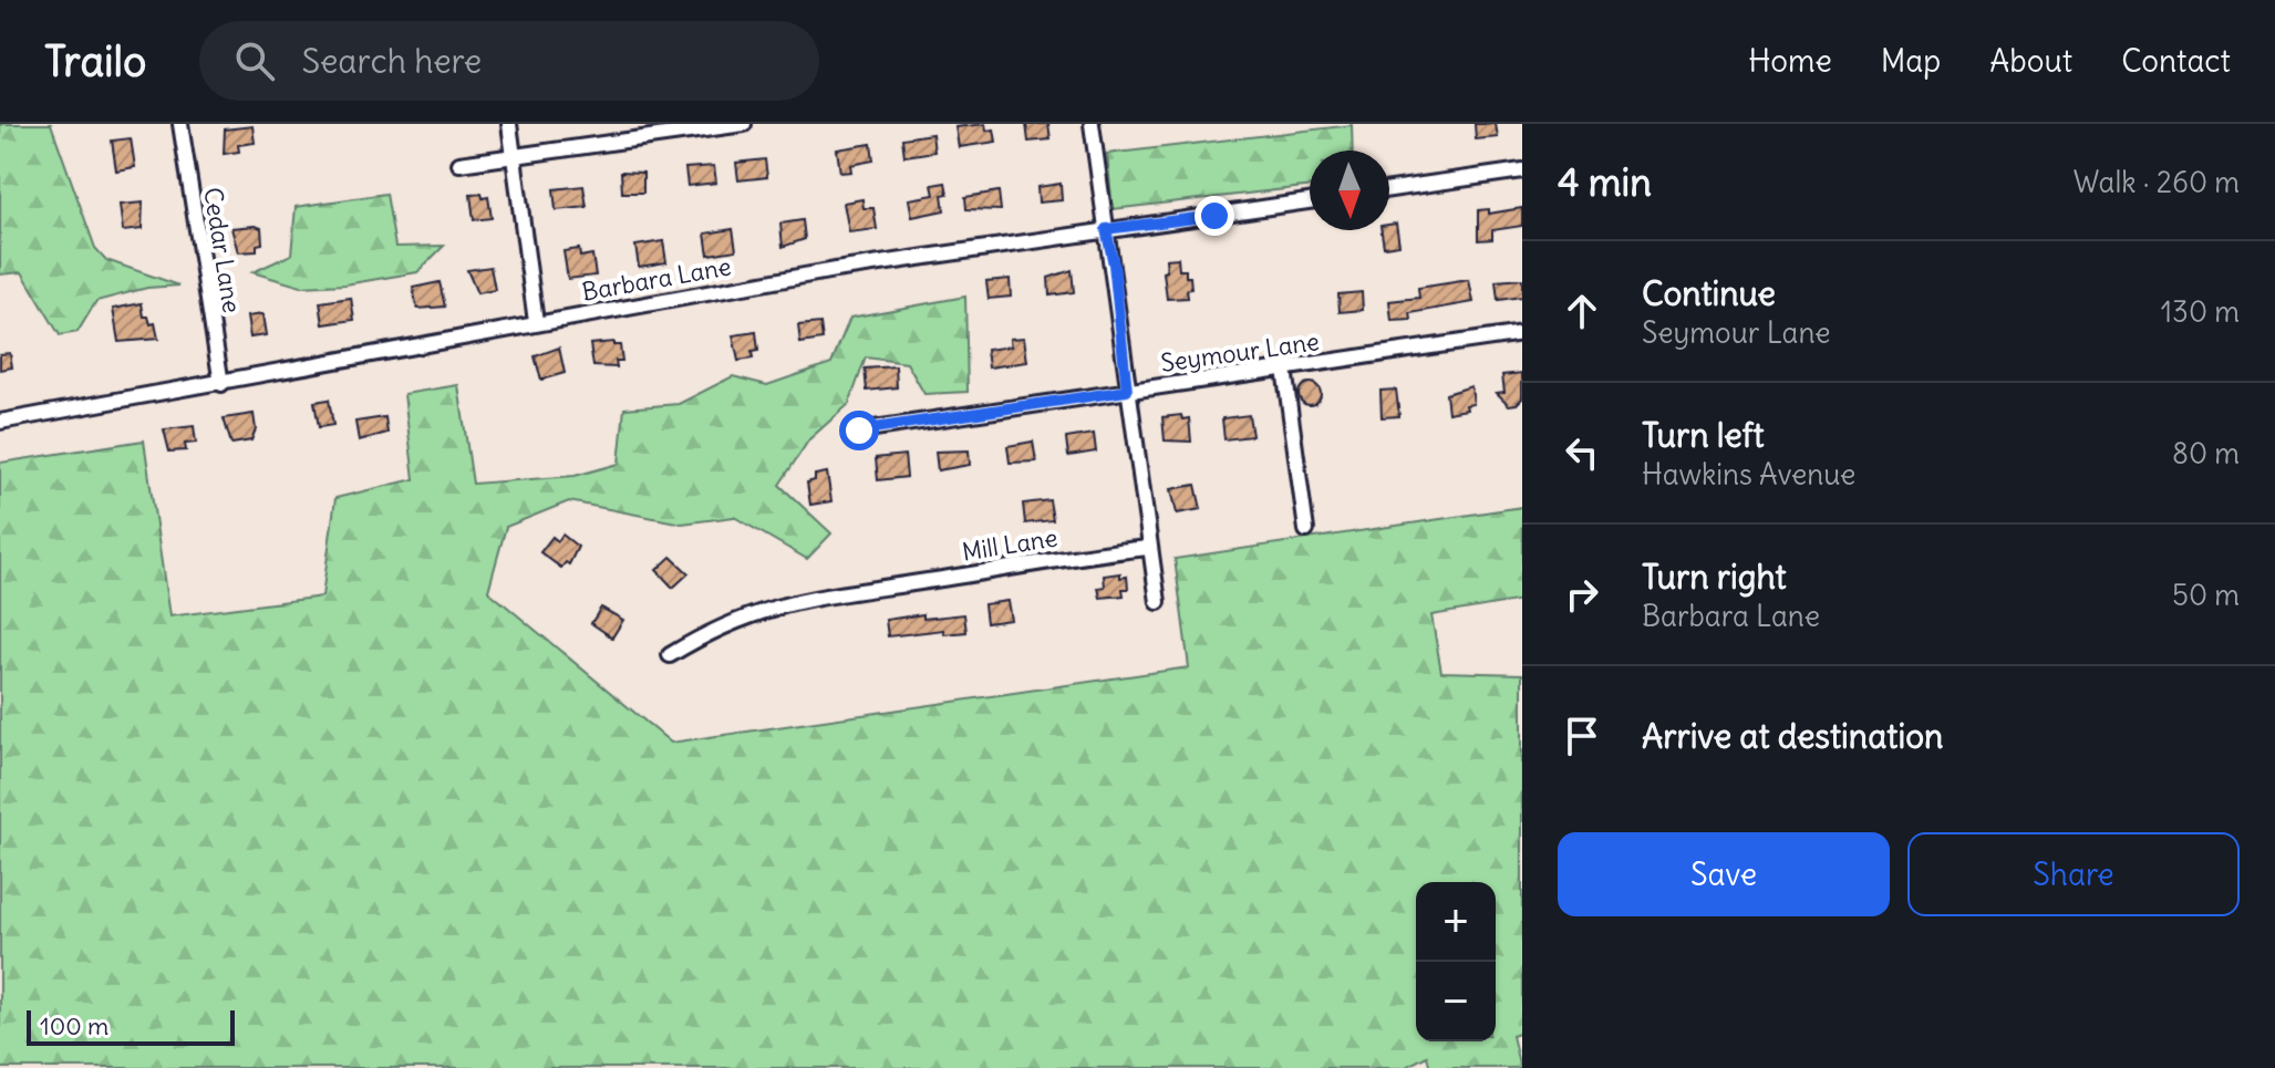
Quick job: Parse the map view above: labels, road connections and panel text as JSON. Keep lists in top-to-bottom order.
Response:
{
  "streets": {
    "street": [
      "Cedar Lane",
      "Barbara Lane",
      "Seymour Lane",
      "Mill Lane"
    ]
  },
  "crossings": [
    ["Cedar Lane", "Barbara Lane"]
  ],
  "scale_bar": "100 m",
  "north": "bottom",
  "page": {
    "header": "Trailo",
    "search": "Search here",
    "nav": [
      "Home",
      "Map",
      "About",
      "Contact"
    ],
    "heading": ["4 min", "Walk · 260 m"],
    "list": [
      ["Continue", "Seymour Lane", "130 m"],
      ["Turn left", "Hawkins Avenue", "80 m"],
      ["Turn right", "Barbara Lane", "50 m"],
      "Arrive at destination"
    ],
    "buttons": ["Save", "Share"],
    "map_buttons": ["+", "−"],
    "scale": "100 m"
  }
}
